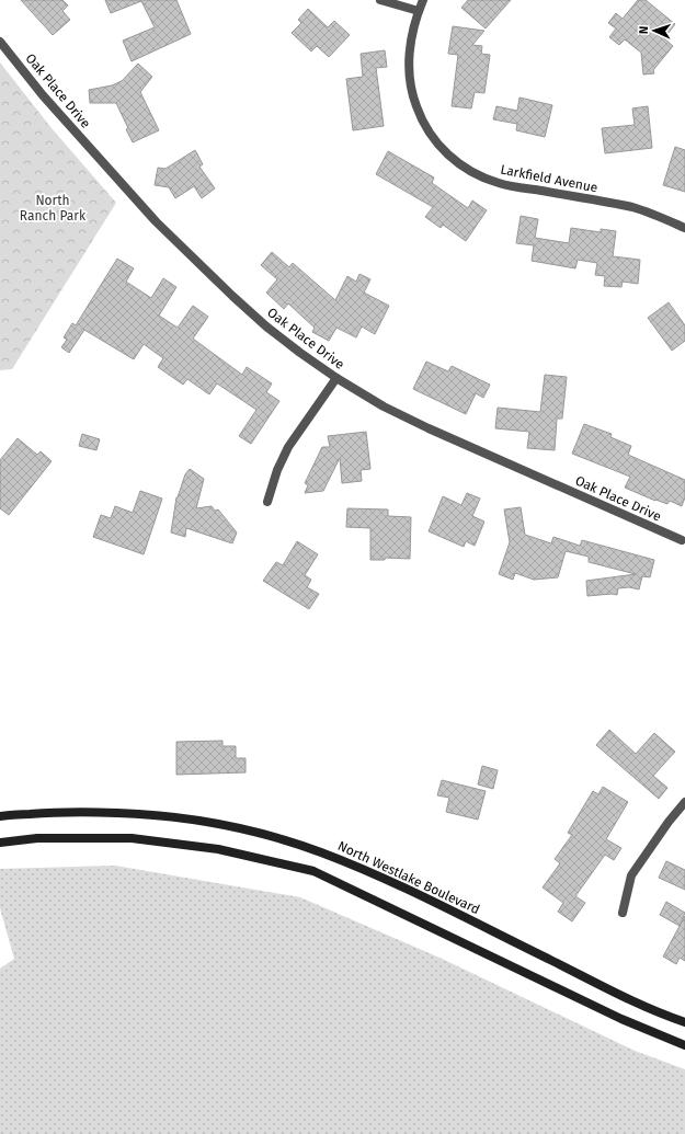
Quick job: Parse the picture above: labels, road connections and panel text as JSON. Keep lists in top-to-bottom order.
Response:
{
  "streets": {
    "main road": ["North Westlake Boulevard"],
    "street": ["Oak Place Drive", "Larkfield Avenue"]
  },
  "parks": ["North Ranch Park"],
  "north": "left"
}
